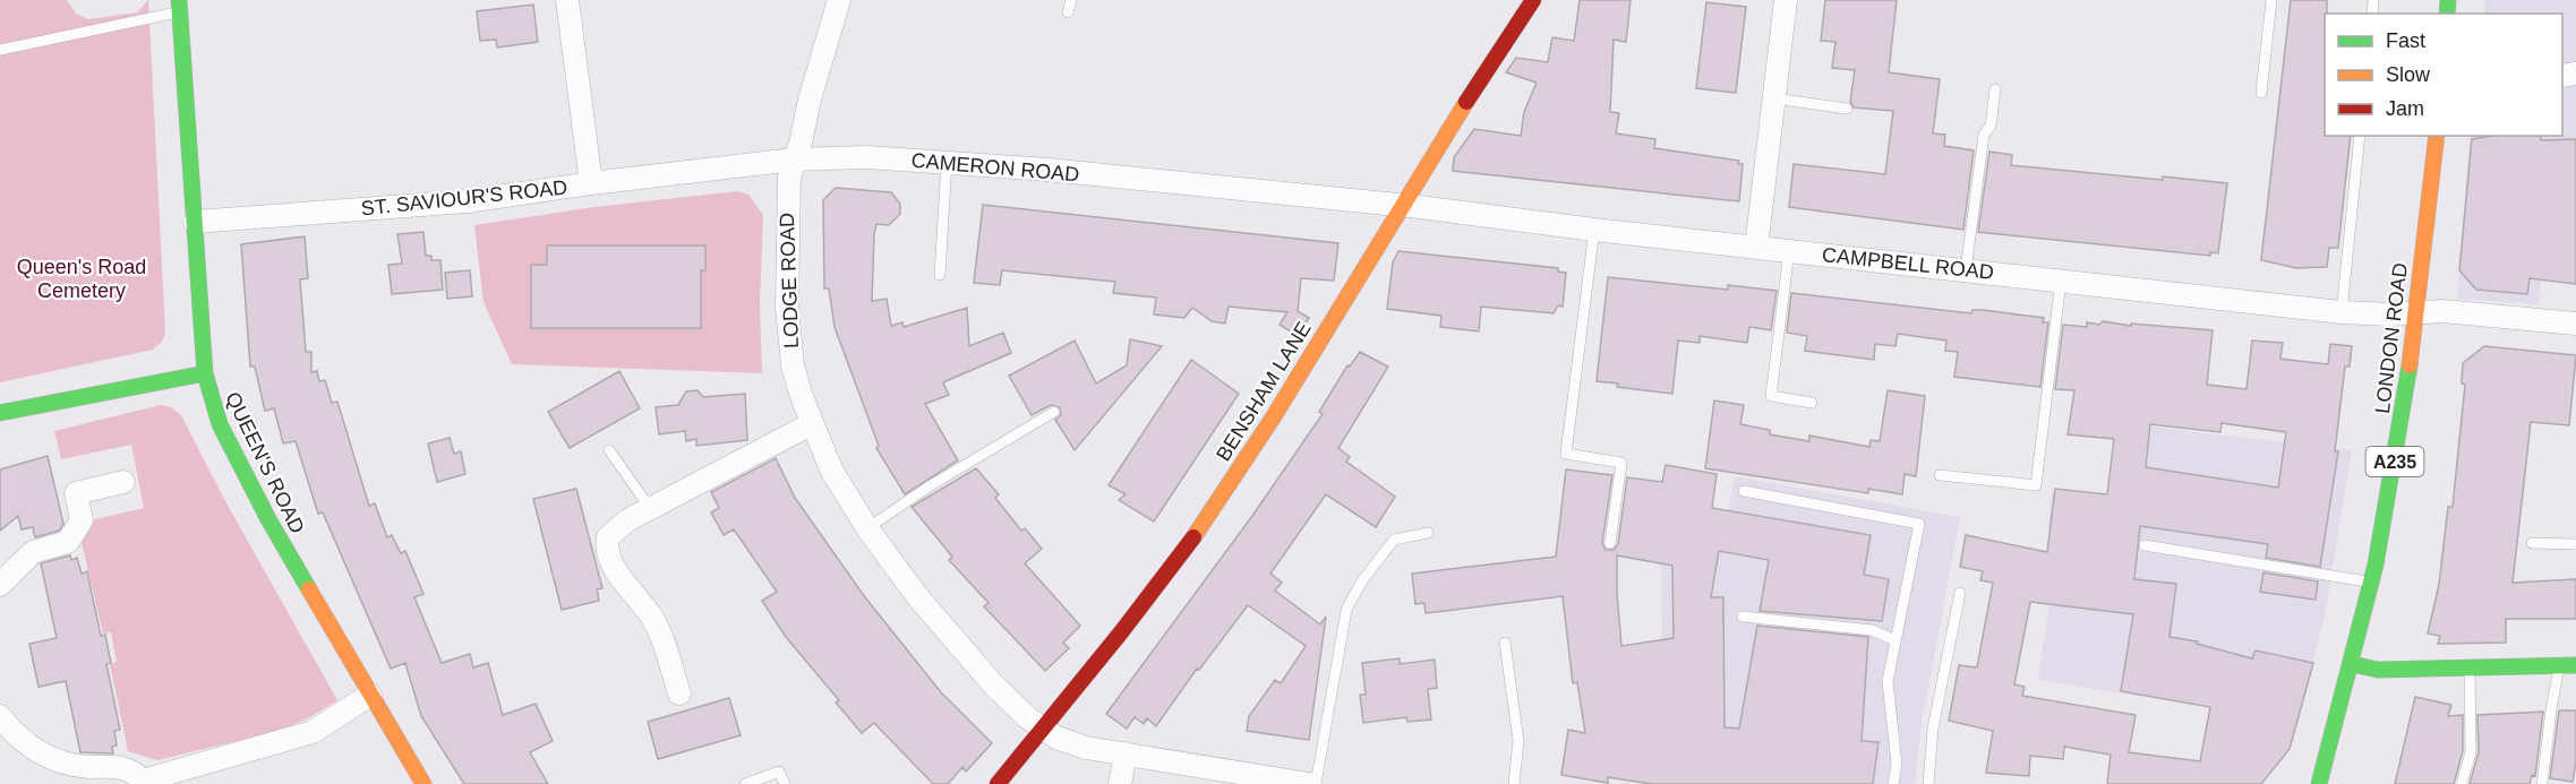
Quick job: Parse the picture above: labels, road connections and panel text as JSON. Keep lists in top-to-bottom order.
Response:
{
  "streets": {
    "street": [
      "CAMERON ROAD",
      "ST. SAVIOUR'S ROAD",
      "CAMPBELL ROAD",
      "LODGE ROAD",
      "LONDON ROAD",
      "BENSHAM LANE",
      "A235",
      "QUEEN'S ROAD"
    ]
  },
  "crossings": [
    ["CAMERON ROAD", "ST. SAVIOUR'S ROAD"],
    ["CAMERON ROAD", "CAMPBELL ROAD"],
    ["CAMERON ROAD", "LODGE ROAD"],
    ["CAMERON ROAD", "BENSHAM LANE"],
    ["ST. SAVIOUR'S ROAD", "QUEEN'S ROAD"],
    ["CAMPBELL ROAD", "LONDON ROAD"],
    ["CAMPBELL ROAD", "BENSHAM LANE"],
    ["LODGE ROAD", "BENSHAM LANE"]
  ],
  "parks": ["Queen's Road Cemetery"],
  "legend": ["Fast", "Slow", "Jam"]
}
